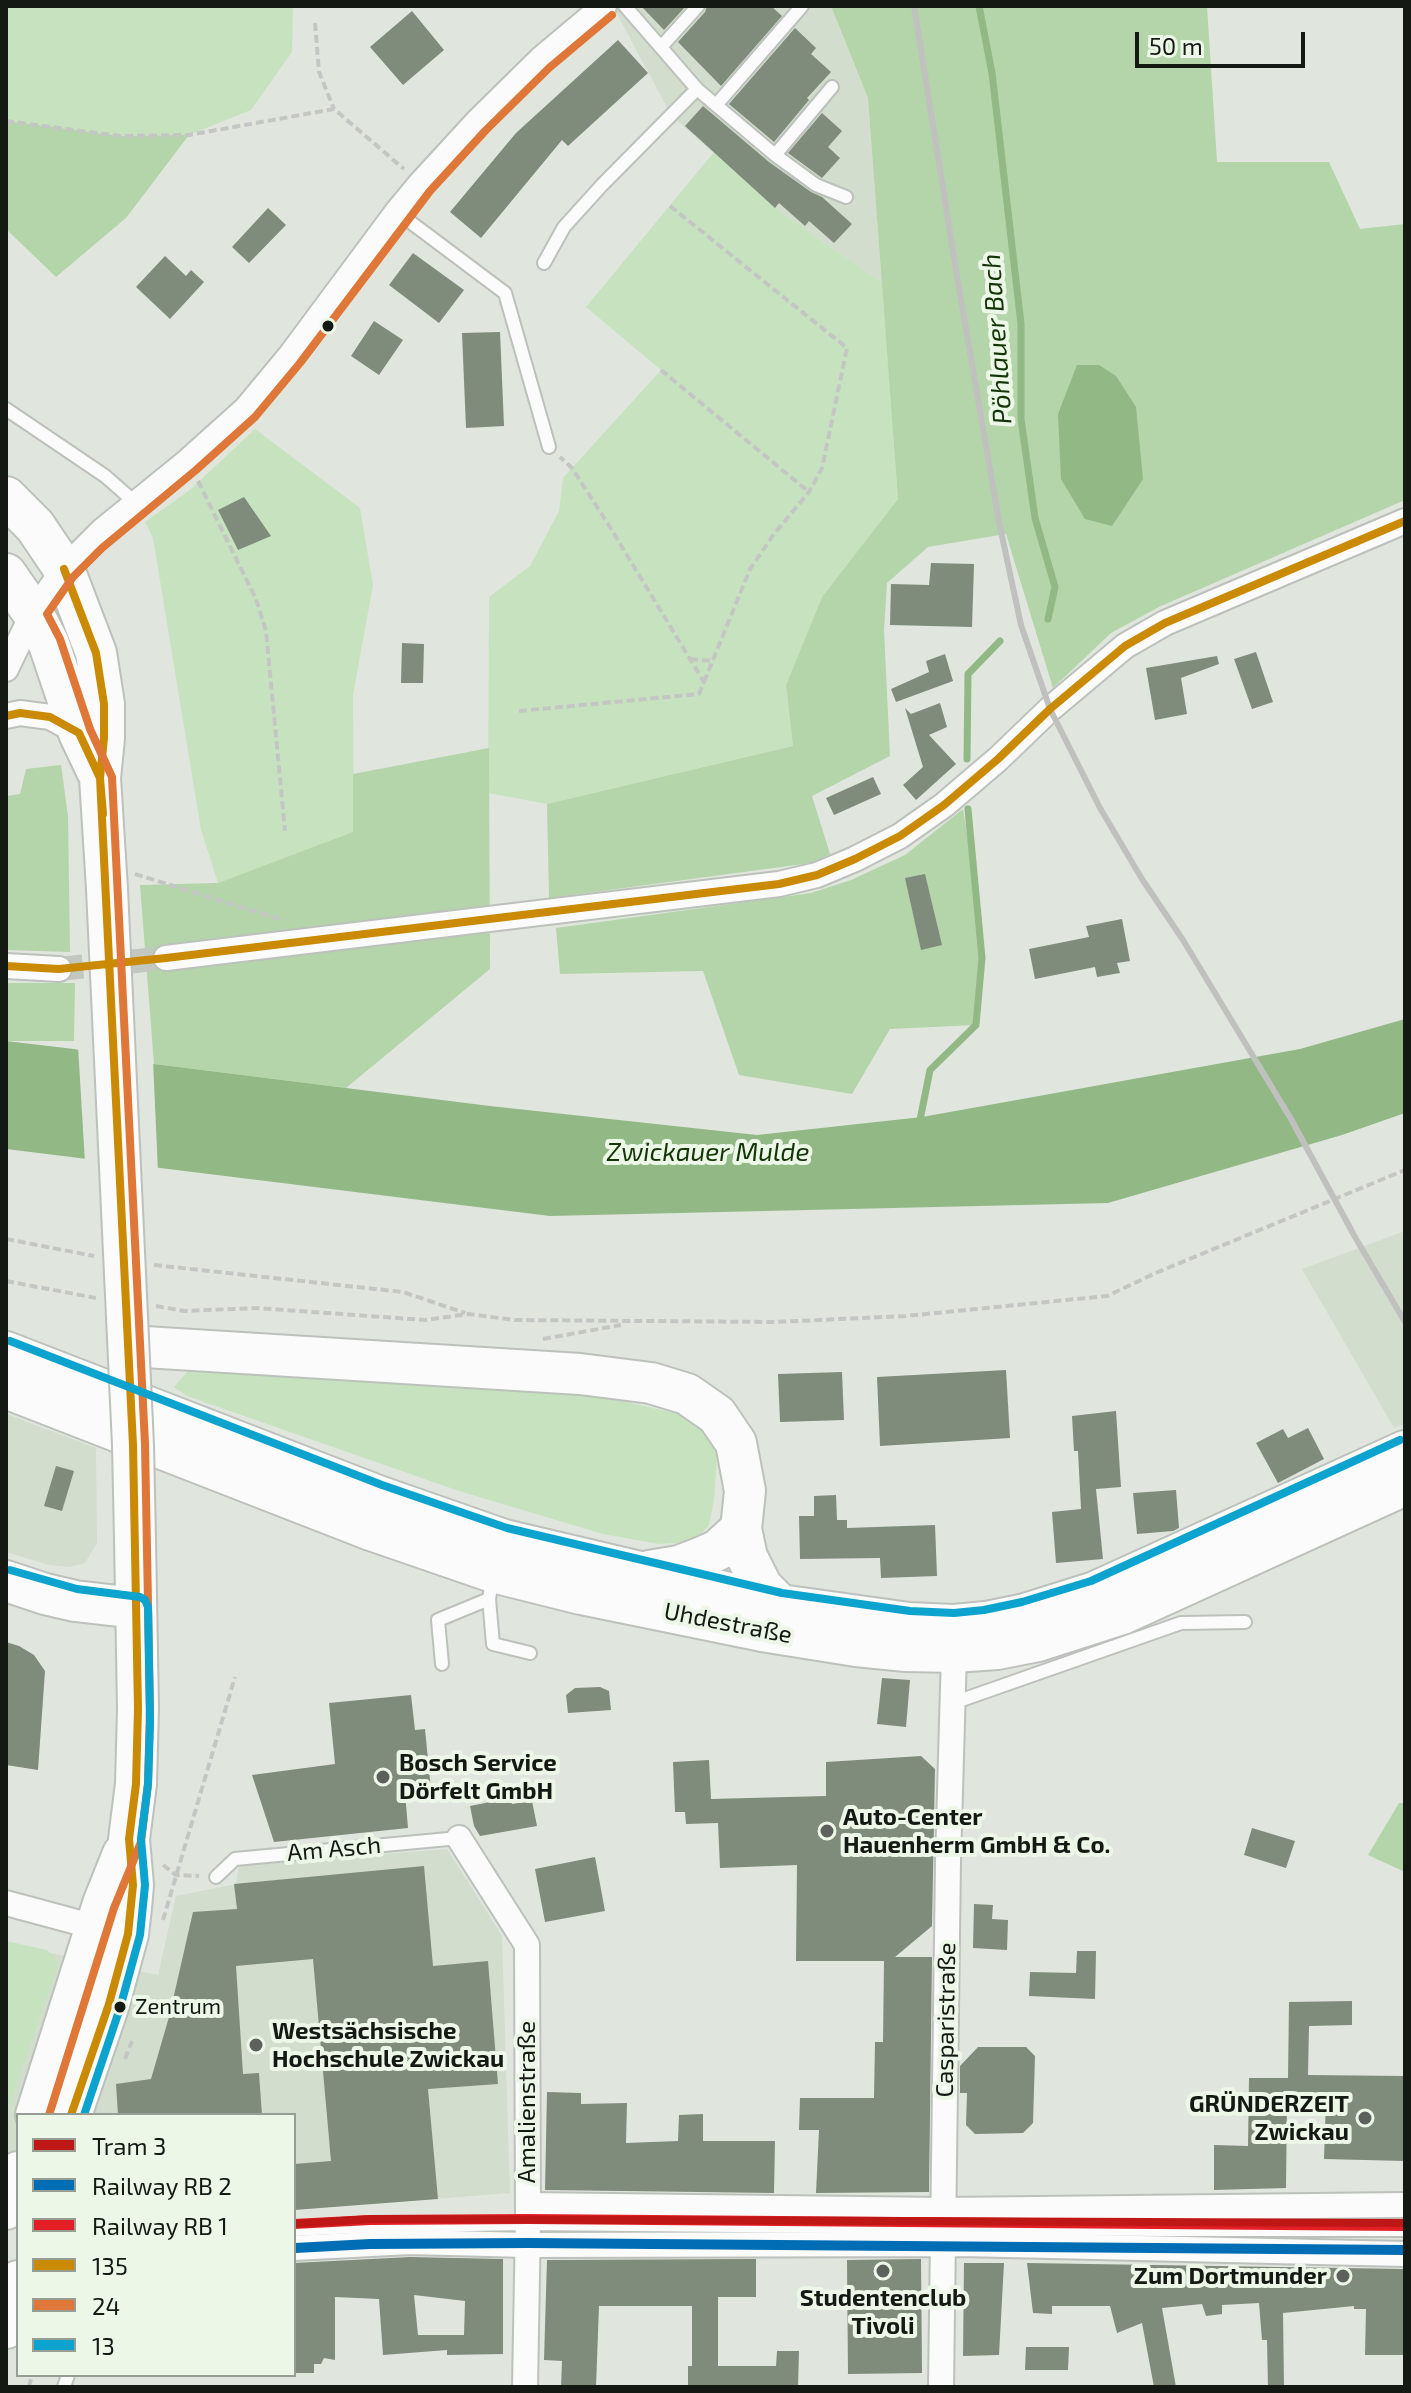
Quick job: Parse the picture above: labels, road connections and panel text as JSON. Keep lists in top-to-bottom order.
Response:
{
  "streets": {
    "main road": ["Uhdestraße"],
    "street": ["Casparistraße", "Amalienstraße"],
    "lane": ["Am Asch"]
  },
  "crossings": [
    ["Uhdestraße", "Casparistraße"],
    ["Am Asch", "Amalienstraße"]
  ],
  "water": ["Pöhlauer Bach", "Zwickauer Mulde"],
  "places": [
    "Bosch Service Dörfelt GmbH",
    "Auto-Center Hauenherm GmbH & Co.",
    "Zentrum",
    "Westsächsische Hochschule Zwickau",
    "GRÜNDERZEIT Zwickau",
    "Studentenclub Tivoli",
    "Zum Dortmunder"
  ],
  "lines": [
    "transit line 24",
    "transit line 135",
    "transit line 13",
    "tram line 3"
  ],
  "legend": [
    "Tram 3",
    "Railway RB 2",
    "Railway RB 1",
    "135",
    "24",
    "13"
  ],
  "scale_bar": "50 m"
}
